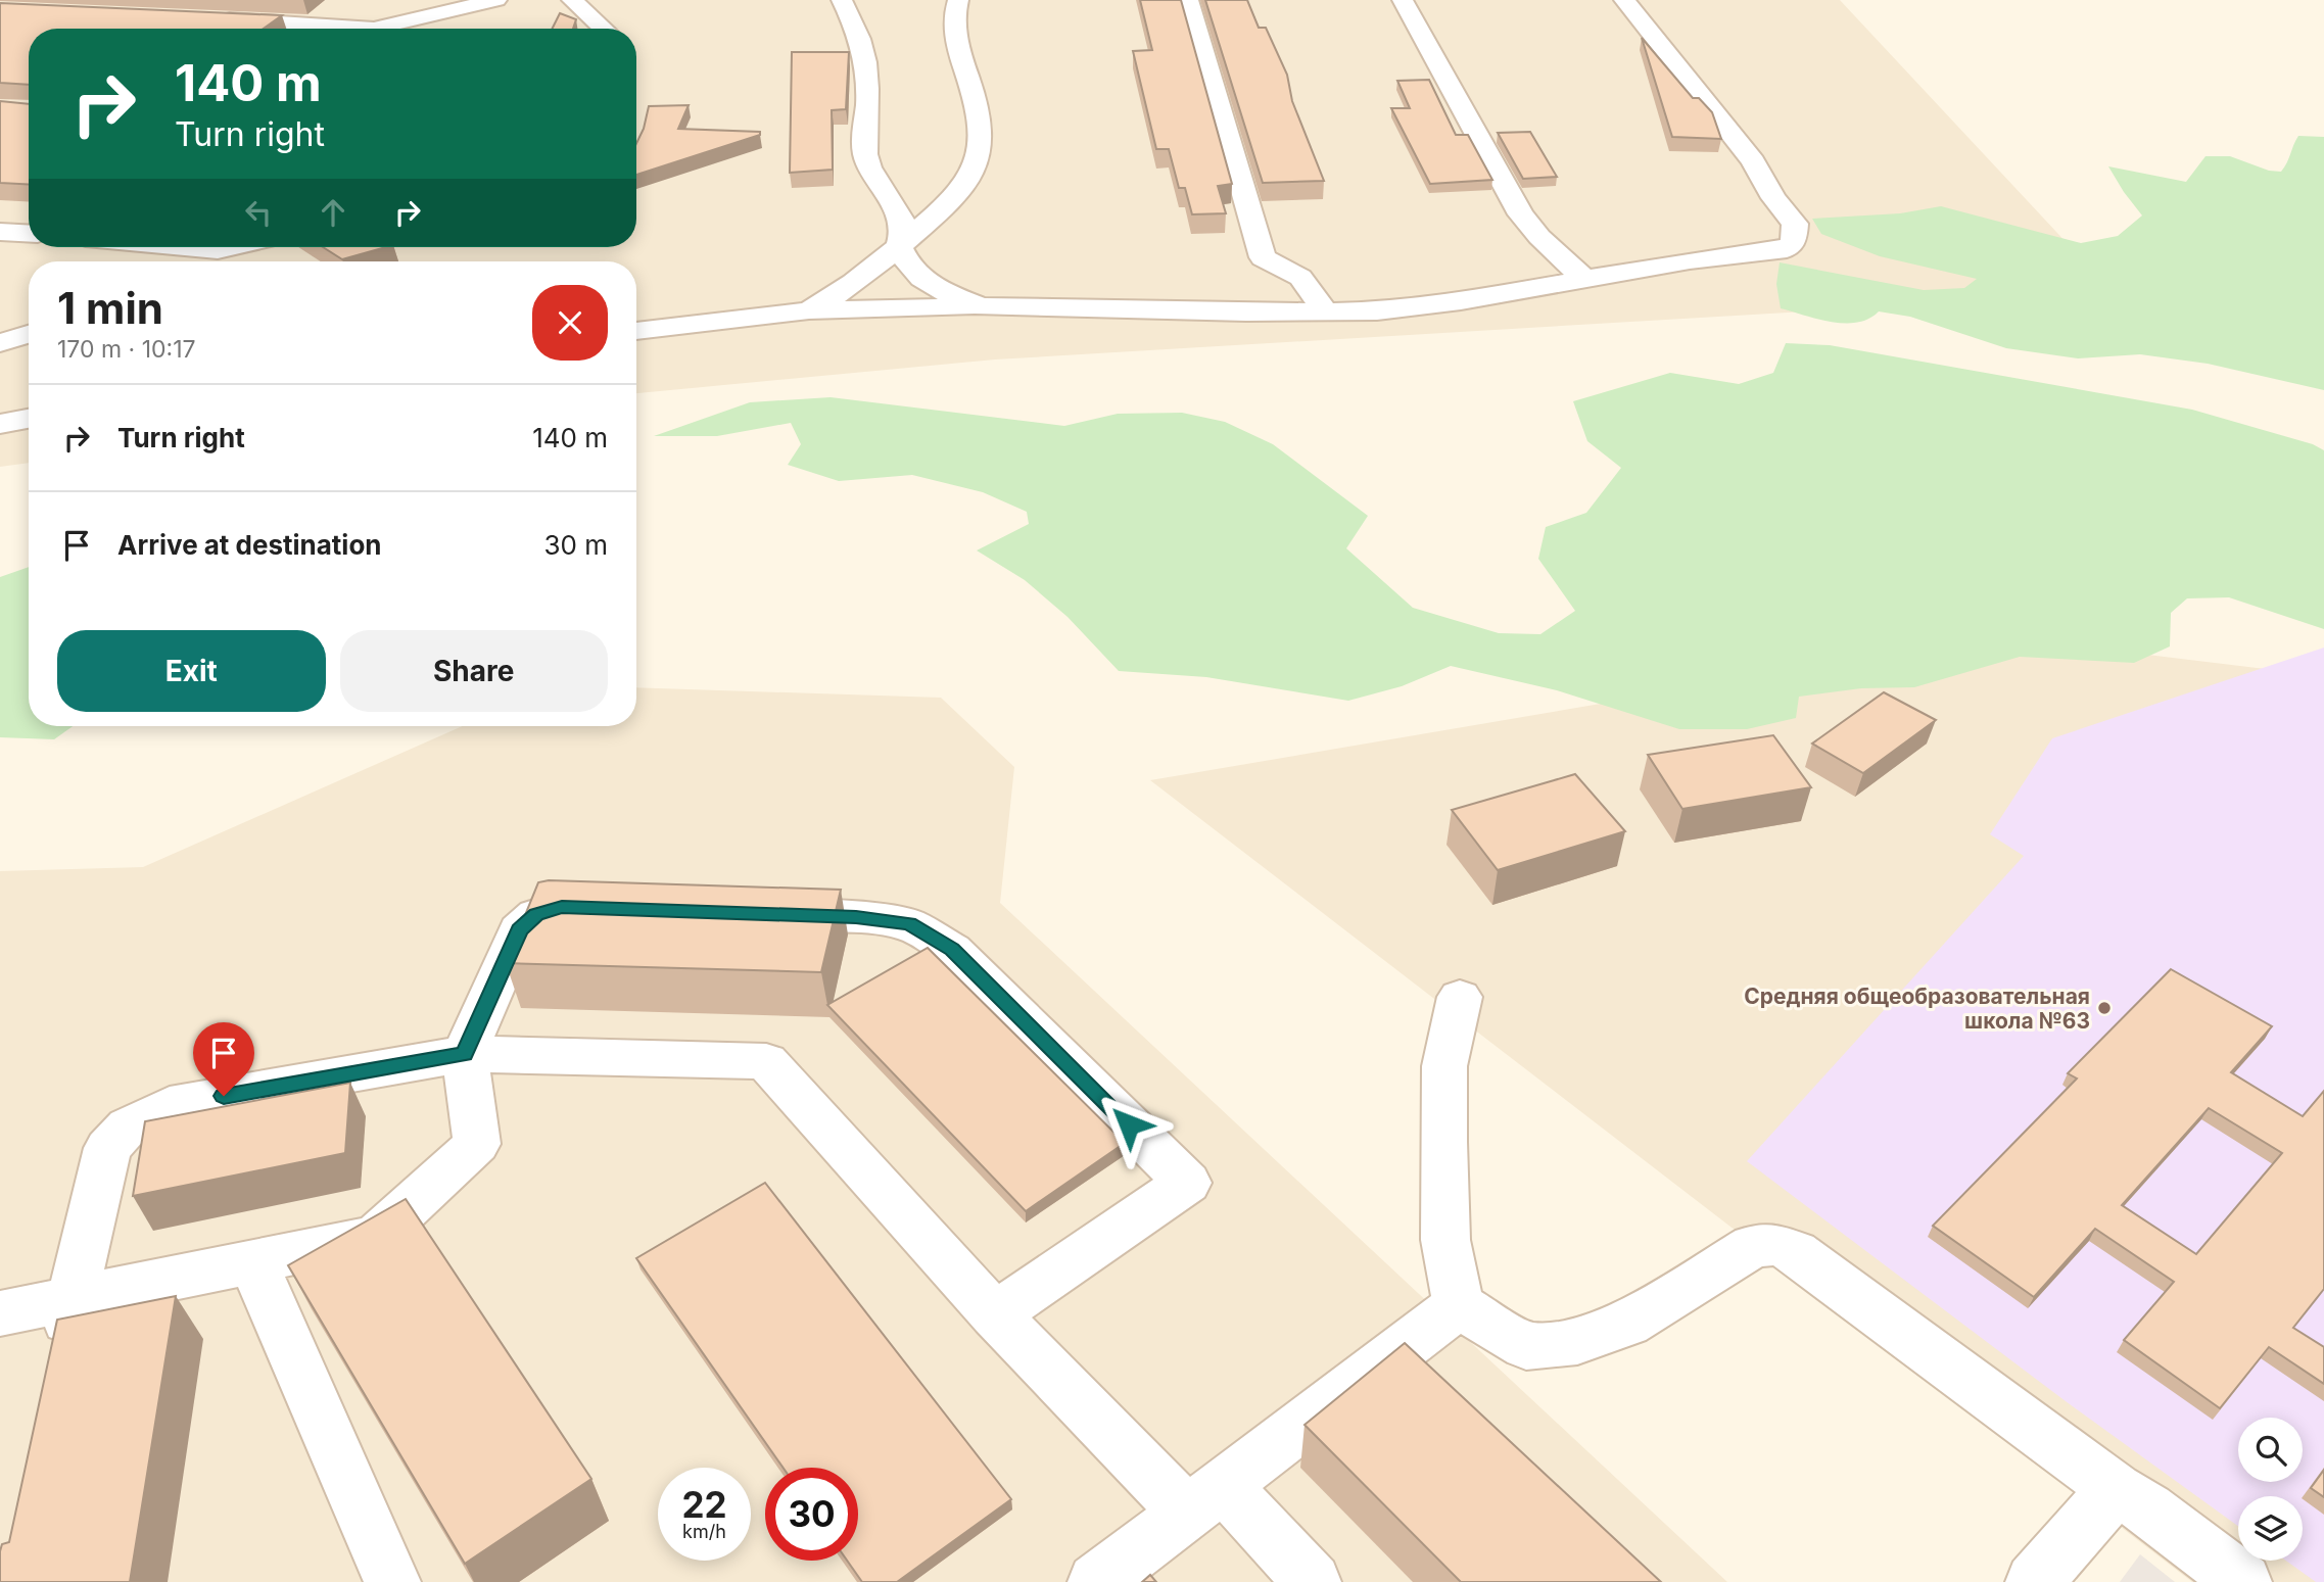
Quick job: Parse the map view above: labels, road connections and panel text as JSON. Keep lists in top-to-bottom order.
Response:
{
  "places": ["Средняя общеобразовательная школа №63"],
  "page": {
    "turn": ["140 m", "Turn right"],
    "heading": ["1 min", "170 m · 10:17"],
    "list": [
      {
        "name": "Turn right",
        "value": "140 m"
      },
      {
        "name": "Arrive at destination",
        "value": "30 m"
      }
    ],
    "buttons": ["Exit", "Share"],
    "speed": "22 km/h",
    "limit": "30"
  }
}
